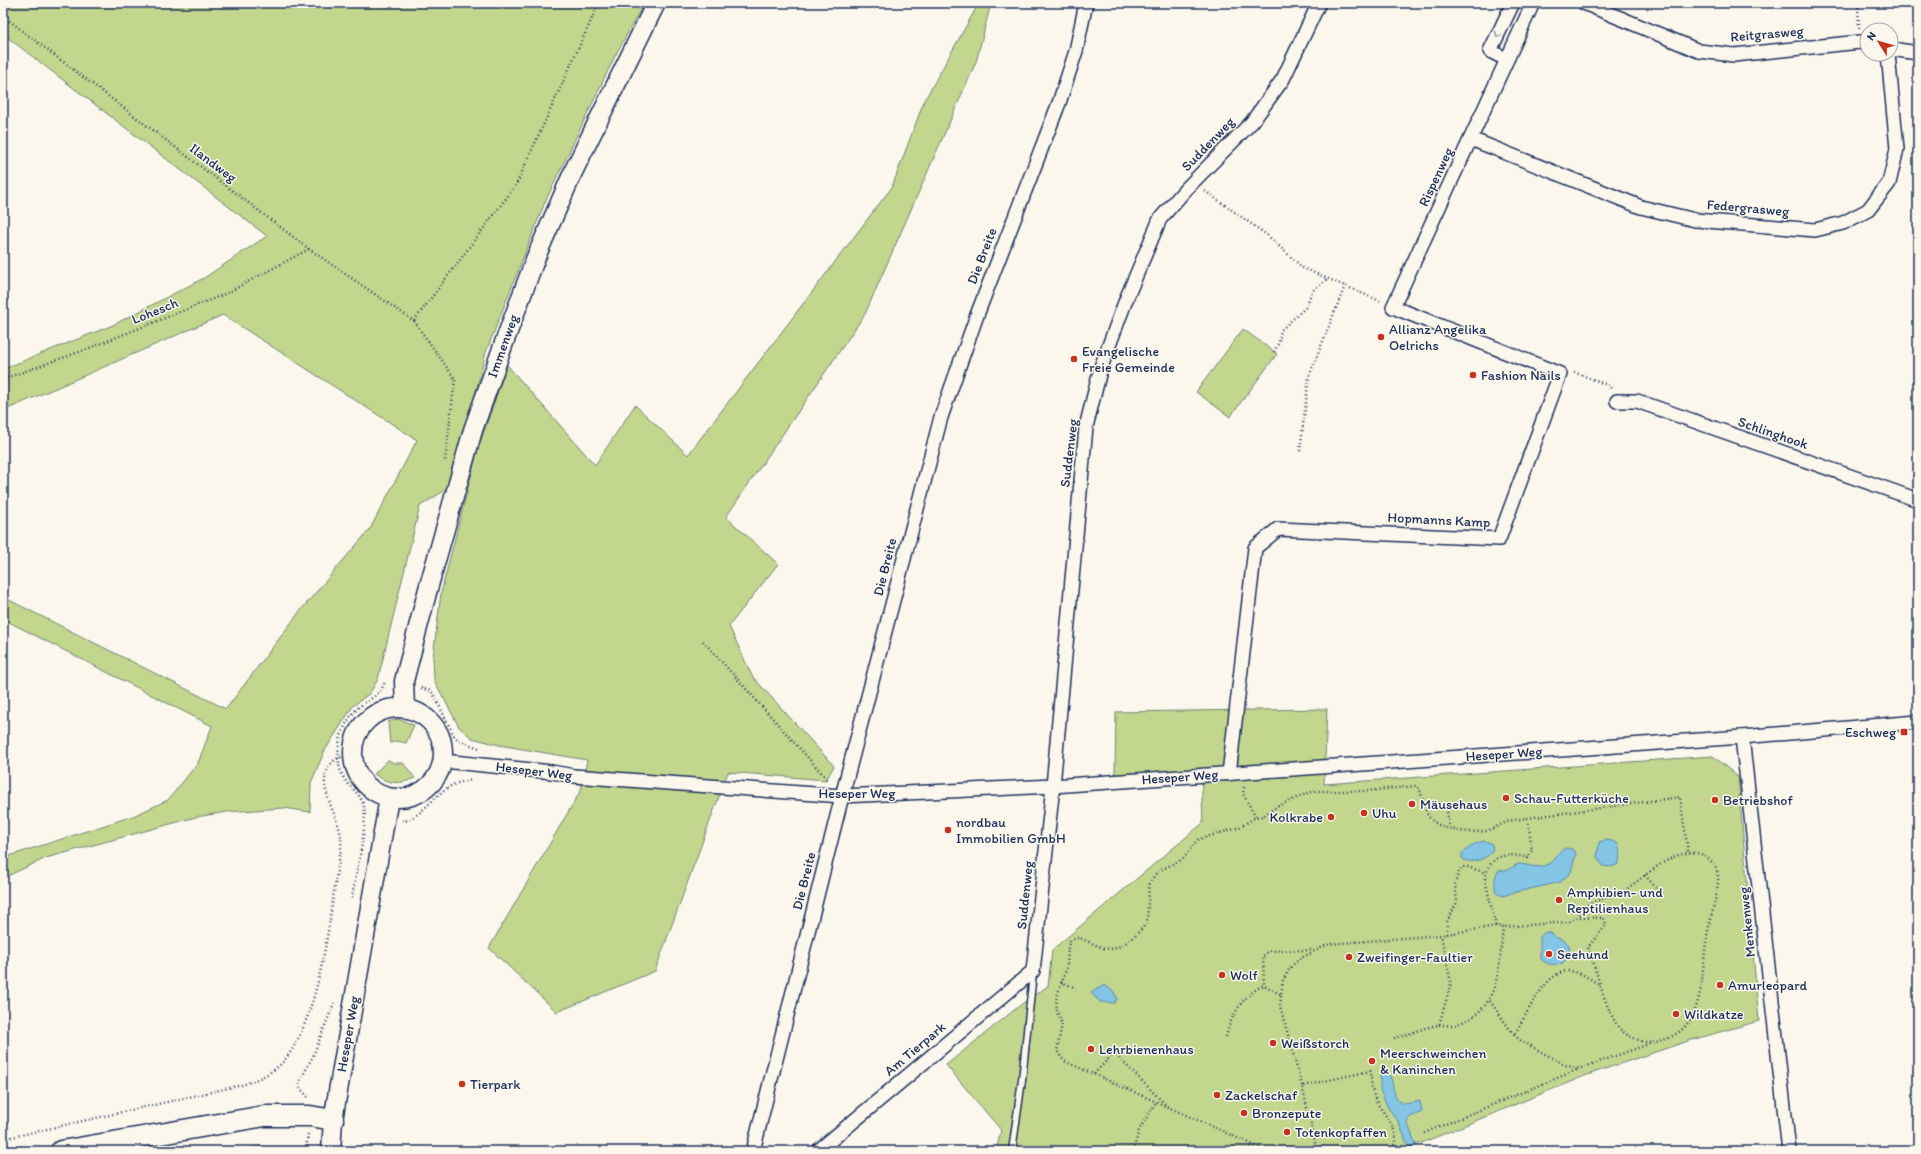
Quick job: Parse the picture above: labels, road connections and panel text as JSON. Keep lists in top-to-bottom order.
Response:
{
  "streets": {
    "street": [
      "Reitgrasweg",
      "Suddenweg",
      "Rispenweg",
      "Federgrasweg",
      "Die Breite",
      "Immenweg",
      "Schlinghook",
      "Hopmanns Kamp",
      "Heseper Weg",
      "Menkenweg",
      "Am Tierpark"
    ],
    "path": ["Ilandweg", "Lohesch"]
  },
  "crossings": [
    ["Suddenweg", "Heseper Weg"],
    ["Suddenweg", "Am Tierpark"],
    ["Ilandweg", "Lohesch"],
    ["Rispenweg", "Federgrasweg"],
    ["Die Breite", "Heseper Weg"],
    ["Immenweg", "Heseper Weg"],
    ["Hopmanns Kamp", "Heseper Weg"],
    ["Heseper Weg", "Menkenweg"]
  ],
  "places": {
    "other": [
      "Allianz Angelika Oelrichs",
      "Evangelische Freie Gemeinde",
      "Fashion Nails",
      "Schau-Futterküche",
      "Betriebshof",
      "Mäusehaus",
      "Uhu",
      "Kolkrabe",
      "nordbau Immobilien GmbH",
      "Amphibien- und Reptilienhaus",
      "Seehund",
      "Zweifinger-Faultier",
      "Wolf",
      "Amurleopard",
      "Wildkatze",
      "Weißstorch",
      "Lehrbienenhaus",
      "Meerschweinchen & Kaninchen",
      "Tierpark",
      "Zackelschaf",
      "Bronzepute",
      "Totenkopfaffen"
    ],
    "transit": ["Eschweg"]
  },
  "north": "top left"
}
